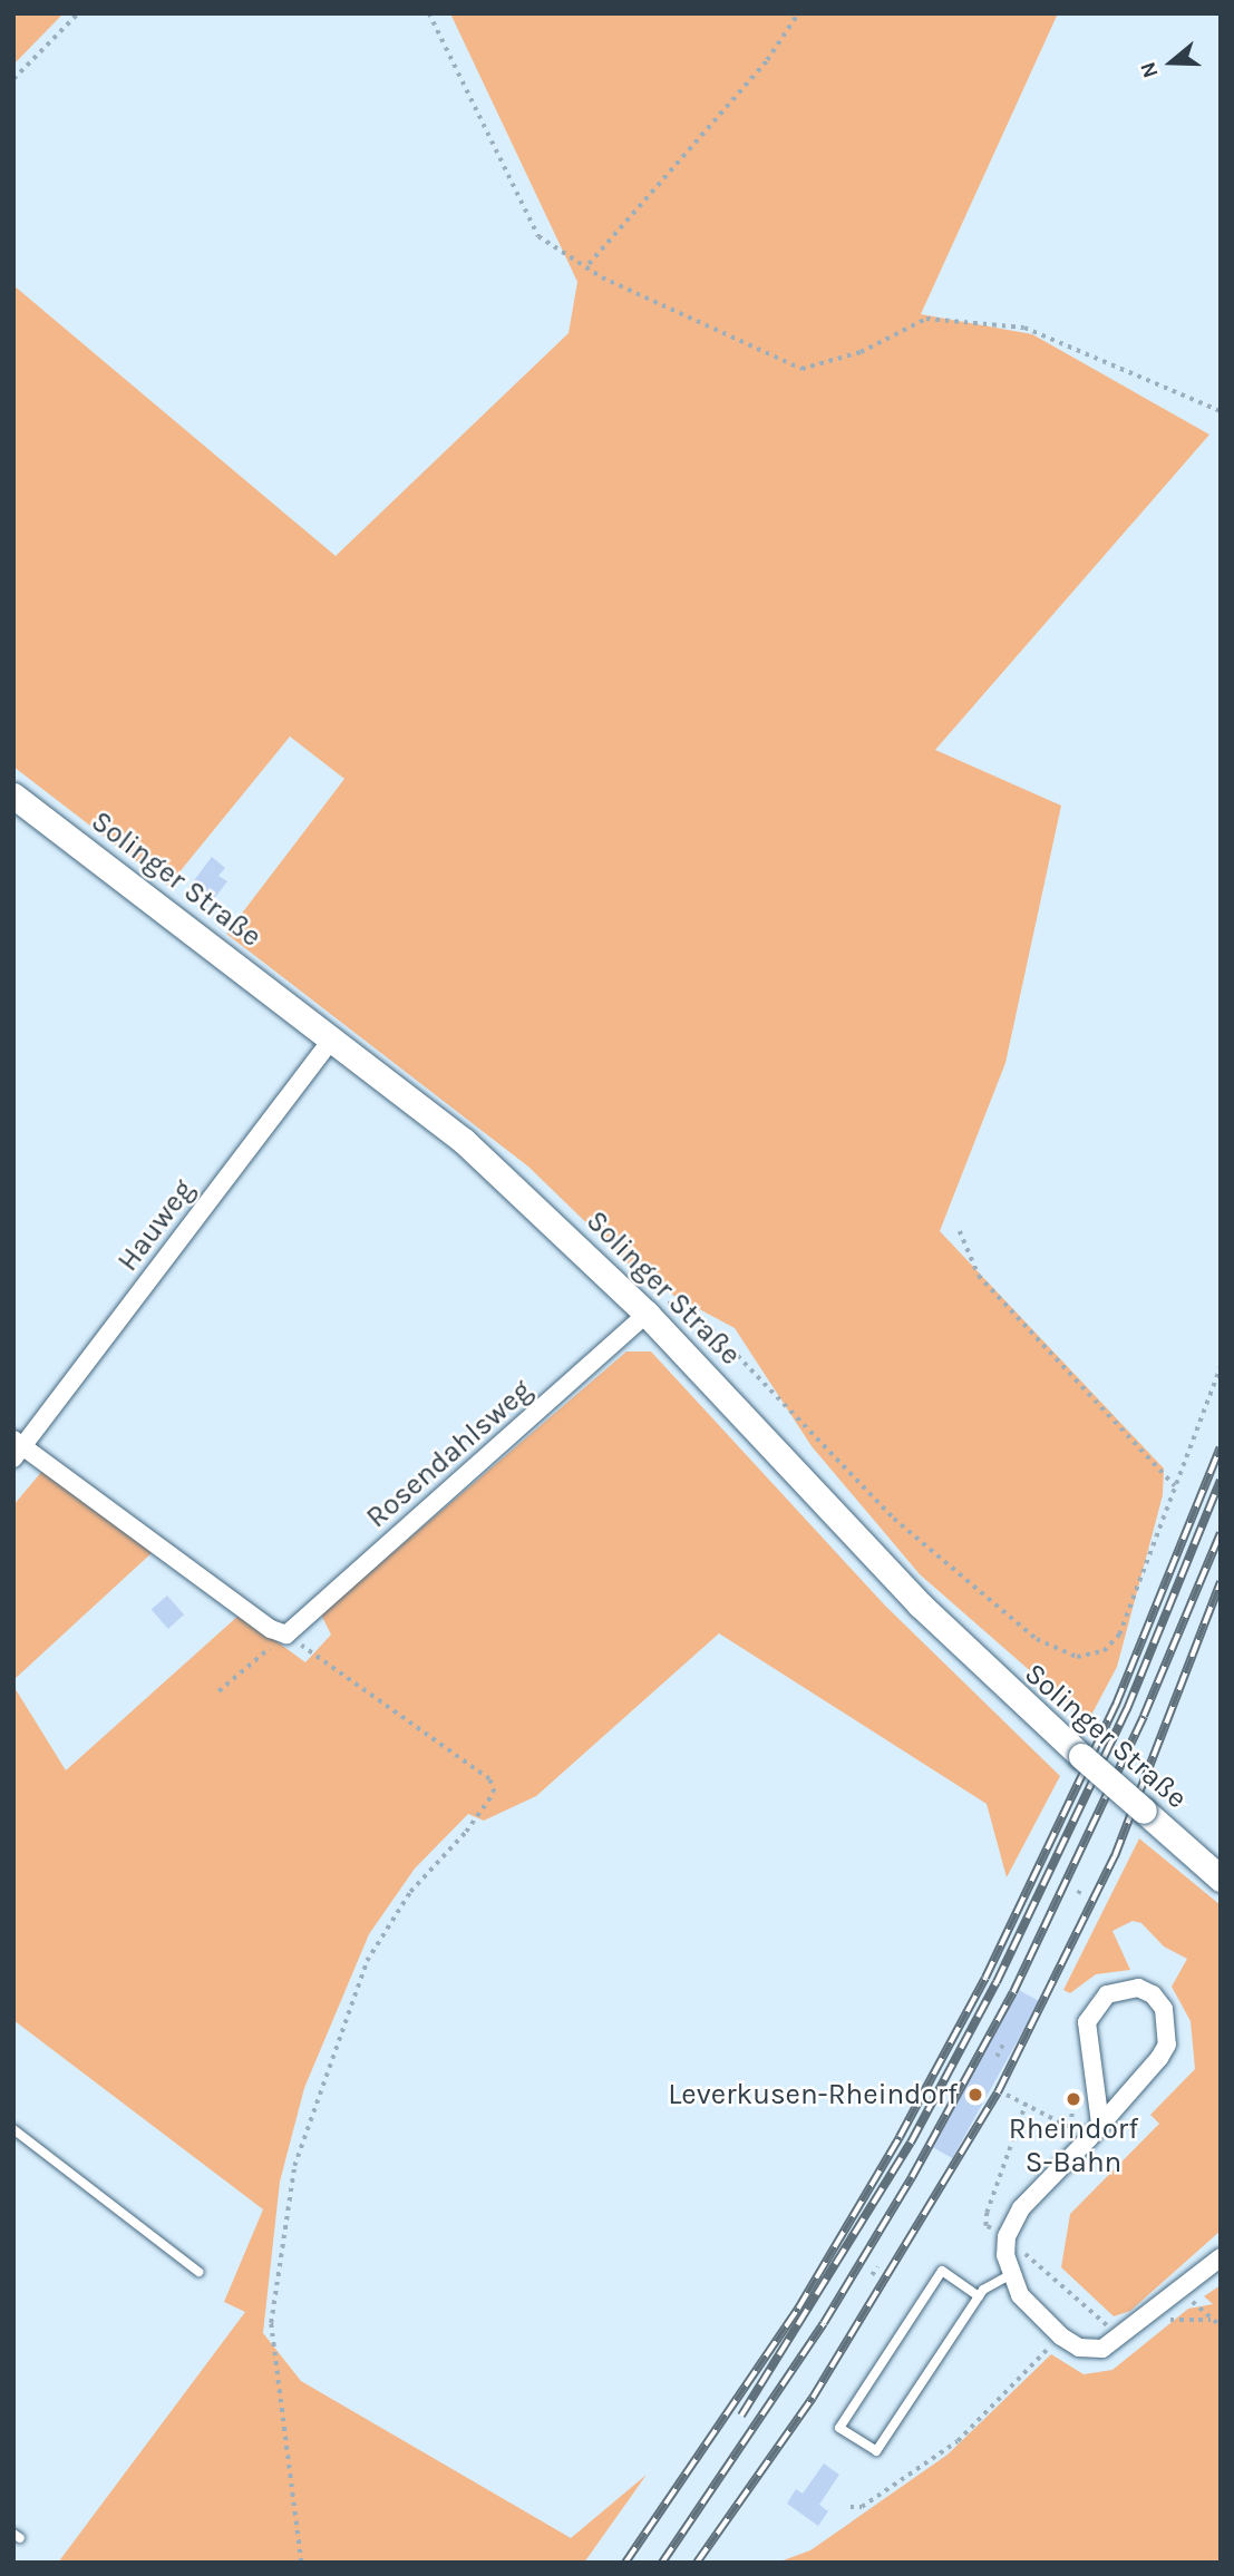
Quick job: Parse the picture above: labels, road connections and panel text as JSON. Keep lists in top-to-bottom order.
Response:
{
  "streets": {
    "main road": ["Solinger Straße"],
    "street": ["Hauweg", "Rosendahlsweg"]
  },
  "crossings": [
    ["Solinger Straße", "Hauweg"],
    ["Solinger Straße", "Rosendahlsweg"],
    ["Hauweg", "Rosendahlsweg"]
  ],
  "places": ["Leverkusen-Rheindorf", "Rheindorf S-Bahn"],
  "north": "left"
}
